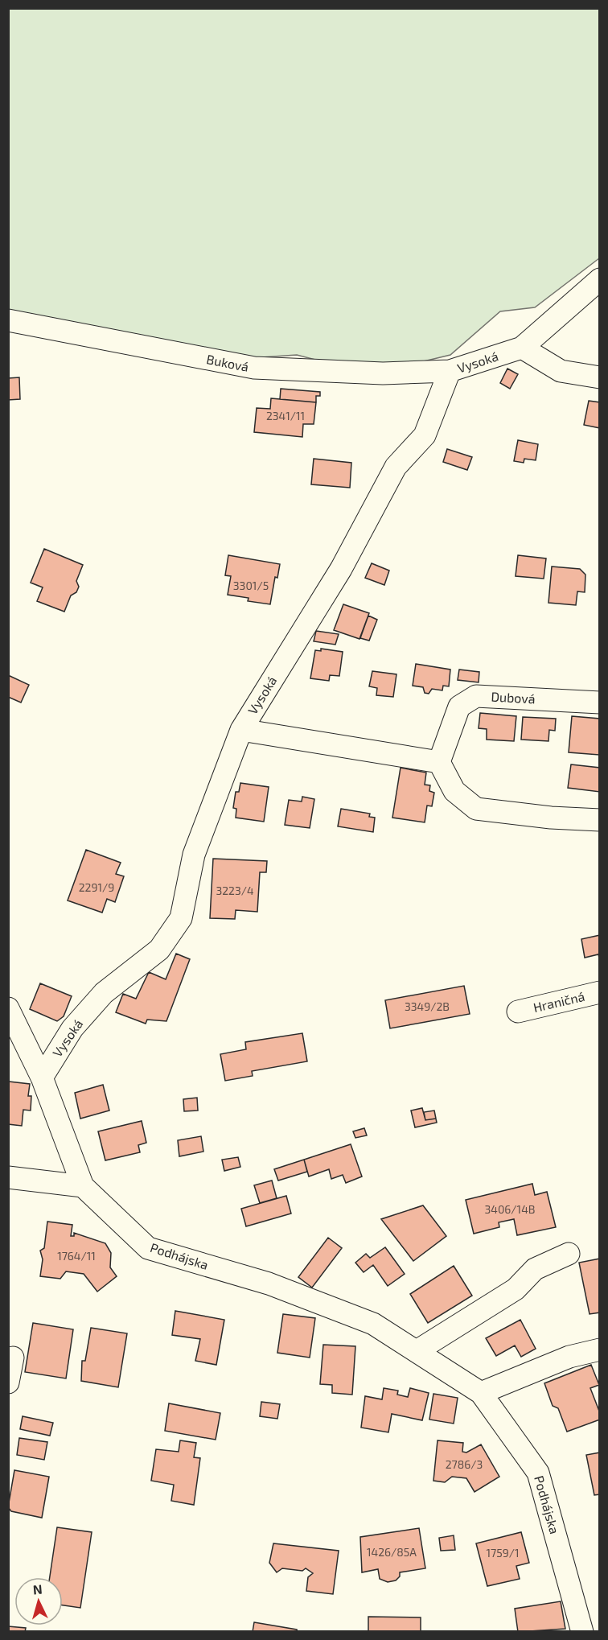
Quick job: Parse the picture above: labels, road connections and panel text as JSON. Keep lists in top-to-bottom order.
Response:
{
  "streets": {
    "street": [
      "Vysoká",
      "Buková",
      "Dubová",
      "Hraničná",
      "Podhájska"
    ]
  },
  "crossings": [
    ["Vysoká", "Buková"],
    ["Vysoká", "Podhájska"]
  ],
  "house_numbers": [
    "2341/11",
    "3301/5",
    "2291/9",
    "3223/4",
    "3349/2B",
    "3406/14B",
    "1764/11",
    "2786/3",
    "1426/85A",
    "1759/1"
  ],
  "north": "top"
}
